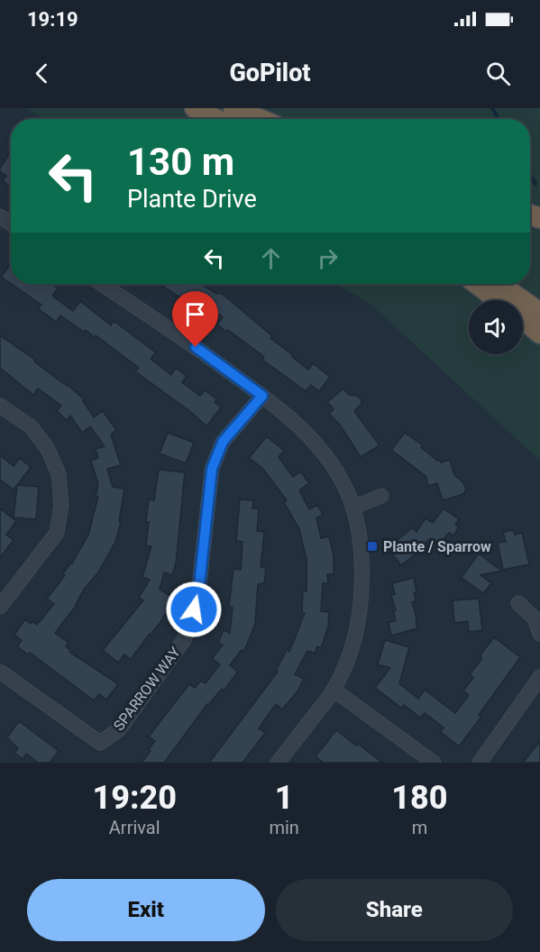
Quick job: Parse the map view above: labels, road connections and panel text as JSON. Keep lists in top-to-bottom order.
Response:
{
  "streets": {
    "street": ["SPARROW WAY"]
  },
  "places": {
    "transit": ["Plante / Sparrow"]
  },
  "page": {
    "status": "19:19",
    "header": "GoPilot",
    "turn": ["130 m", "Plante Drive"],
    "eta": [
      "19:20",
      "Arrival",
      "1",
      "min",
      "180",
      "m"
    ],
    "buttons": ["Exit", "Share"]
  }
}
